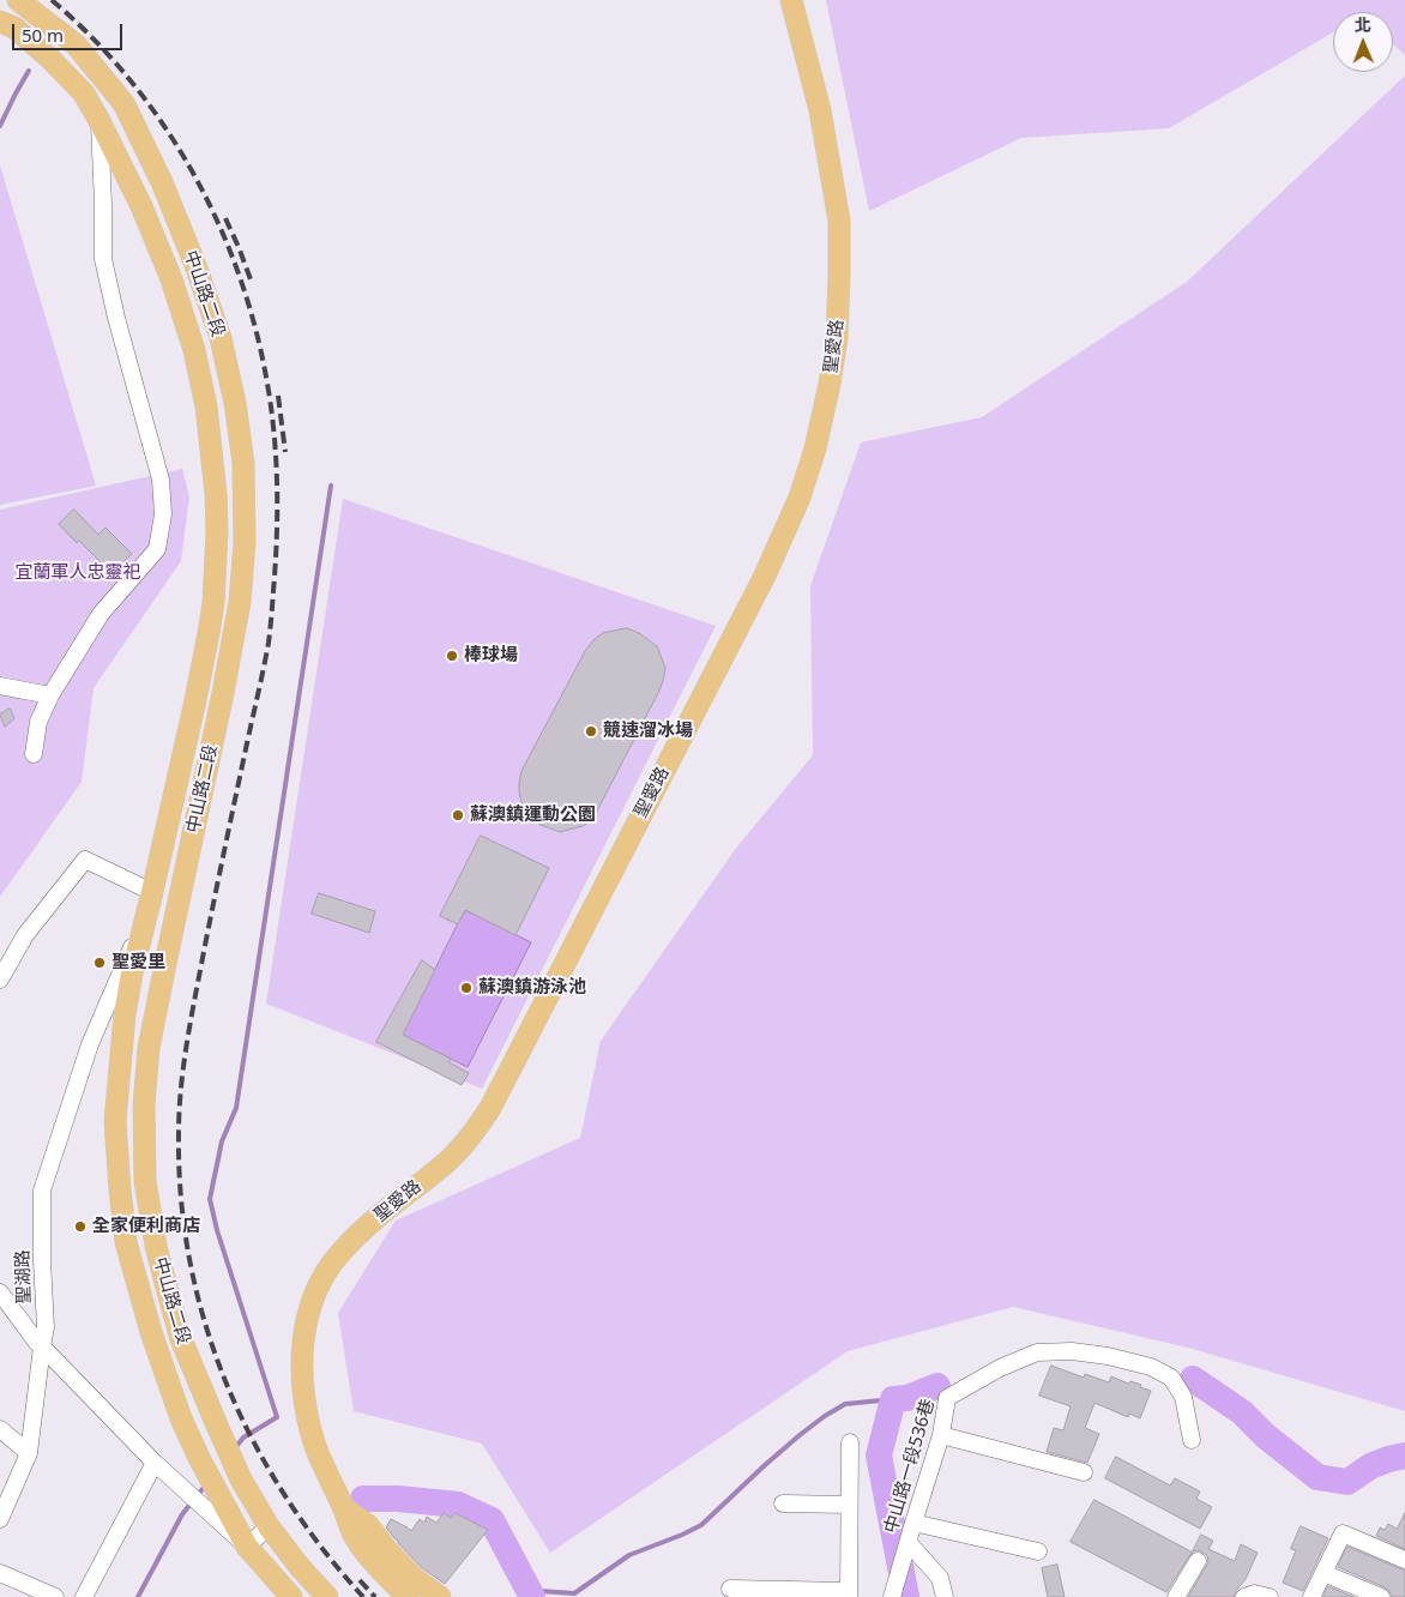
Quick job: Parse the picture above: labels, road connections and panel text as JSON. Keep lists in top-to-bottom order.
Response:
{
  "streets": {
    "main road": ["中山路二段", "聖愛路"],
    "street": ["聖湖路", "中山路一段536巷"]
  },
  "crossings": [
    ["中山路二段", "聖湖路"]
  ],
  "parks": ["宜蘭軍人忠靈祀"],
  "places": [
    "棒球場",
    "競速溜冰場",
    "蘇澳鎮運動公園",
    "聖愛里",
    "蘇澳鎮游泳池",
    "全家便利商店"
  ],
  "scale_bar": "50 m",
  "north": "top"
}
